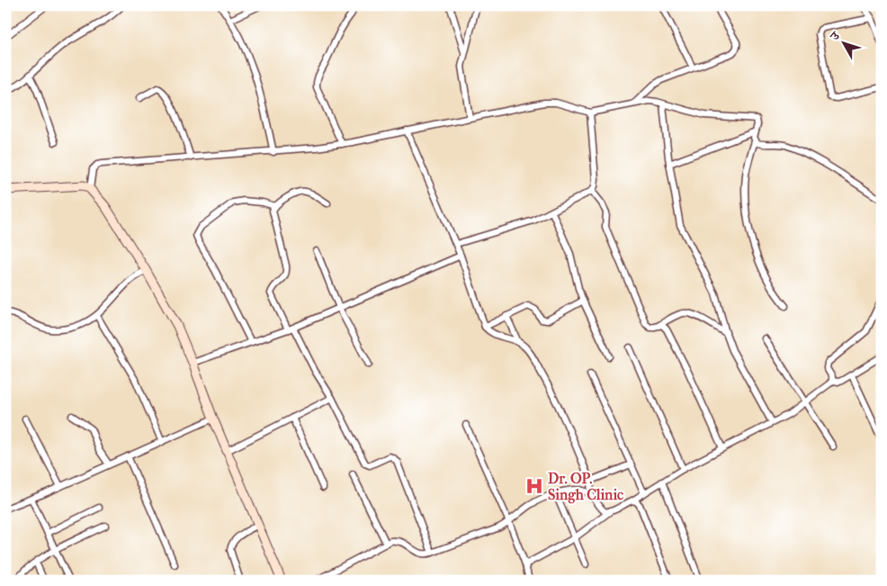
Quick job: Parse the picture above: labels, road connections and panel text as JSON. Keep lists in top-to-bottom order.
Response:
{
  "places": {
    "hospital": ["Dr. OP. Singh Clinic"]
  },
  "north": "top left"
}
